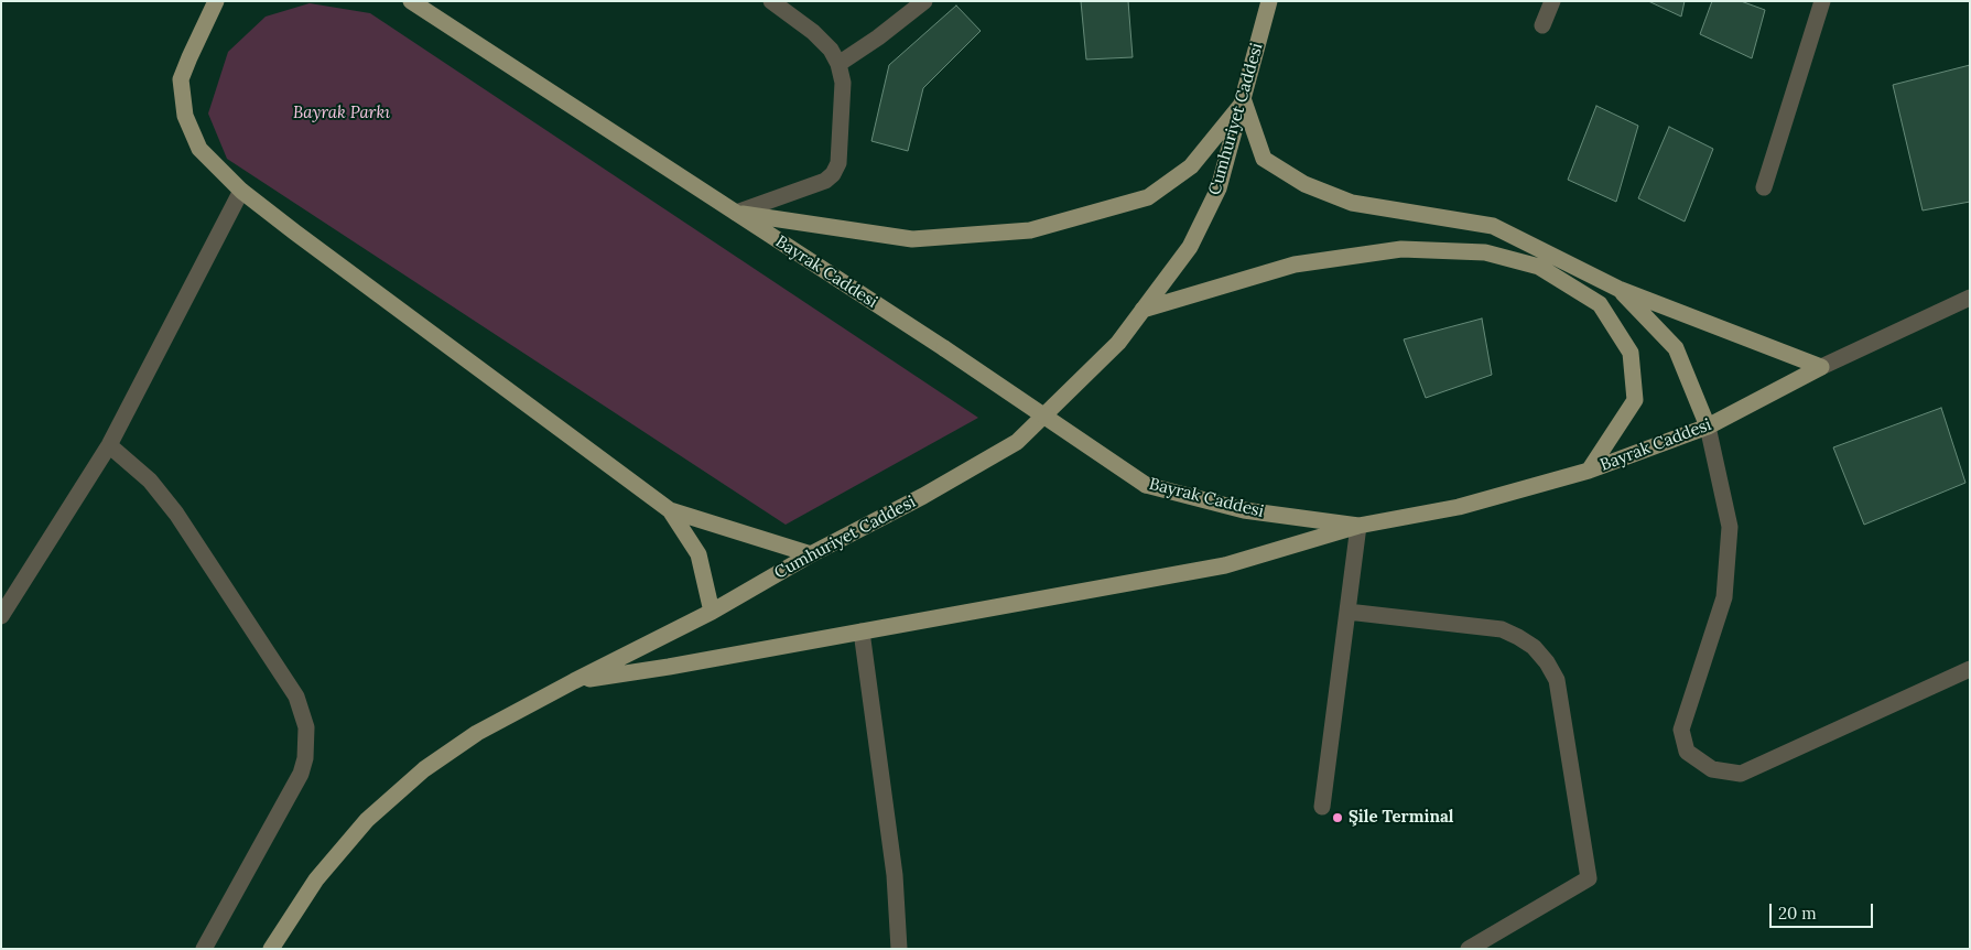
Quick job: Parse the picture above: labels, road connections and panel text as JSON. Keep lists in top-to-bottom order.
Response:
{
  "streets": {
    "main road": ["Cumhuriyet Caddesi", "Bayrak Caddesi"]
  },
  "parks": ["Bayrak Parkı"],
  "places": ["Şile Terminal"],
  "scale_bar": "20 m"
}
